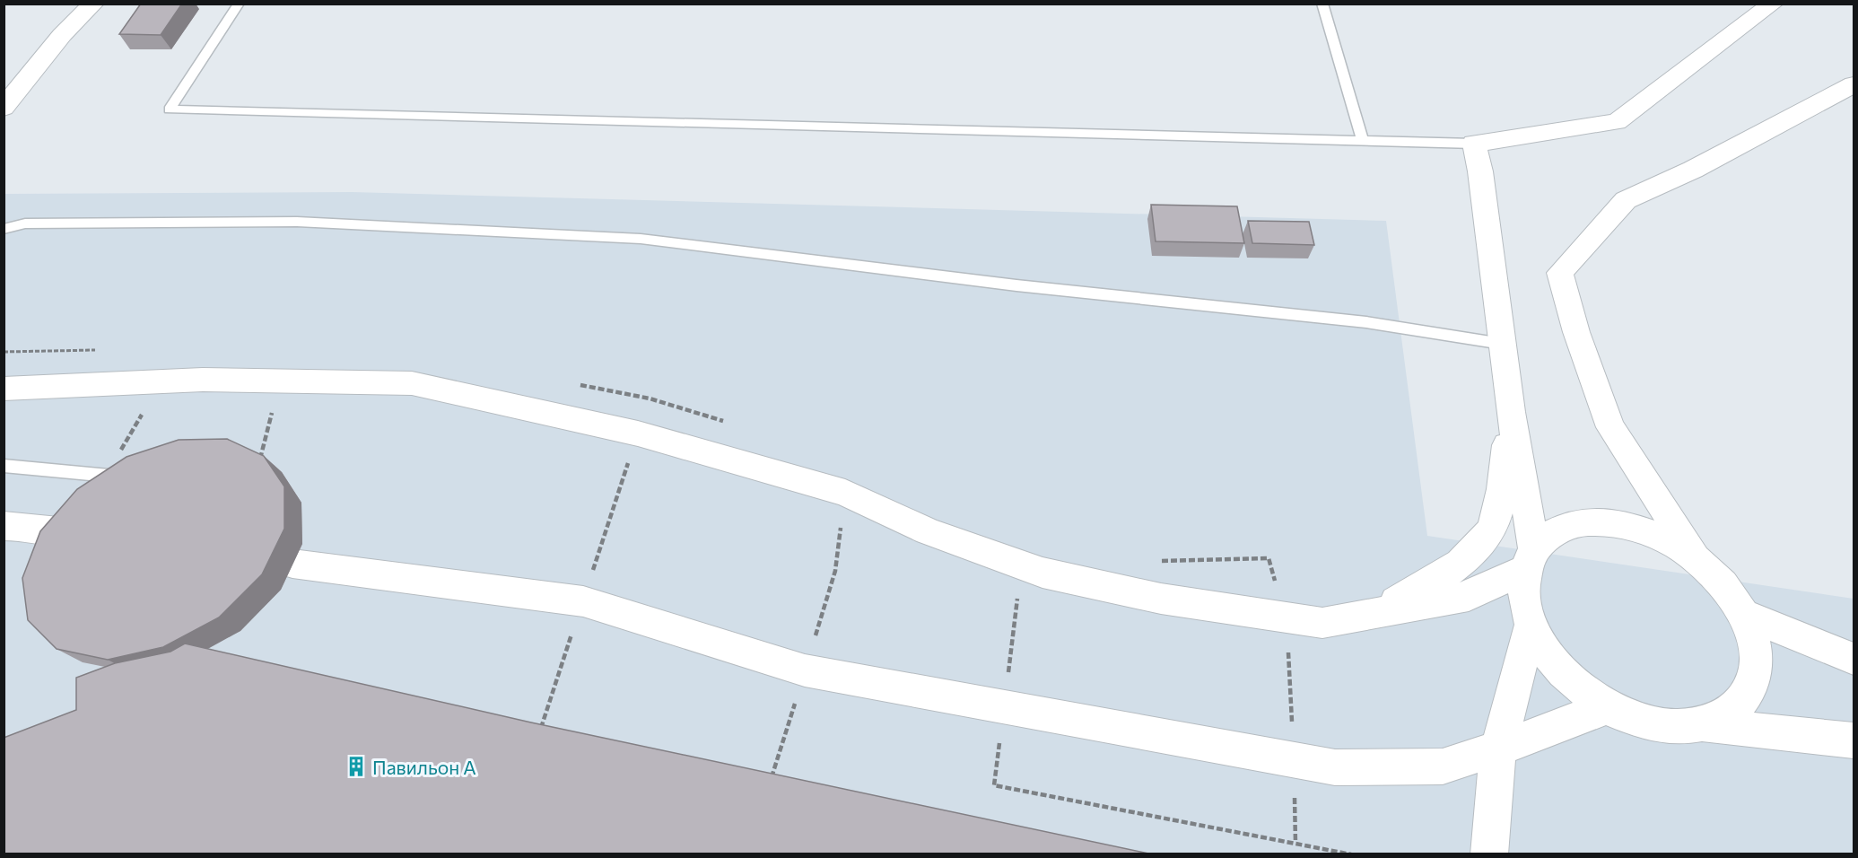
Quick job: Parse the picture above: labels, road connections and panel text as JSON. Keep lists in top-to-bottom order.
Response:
{
  "places": {
    "building": ["Павильон А"]
  }
}
